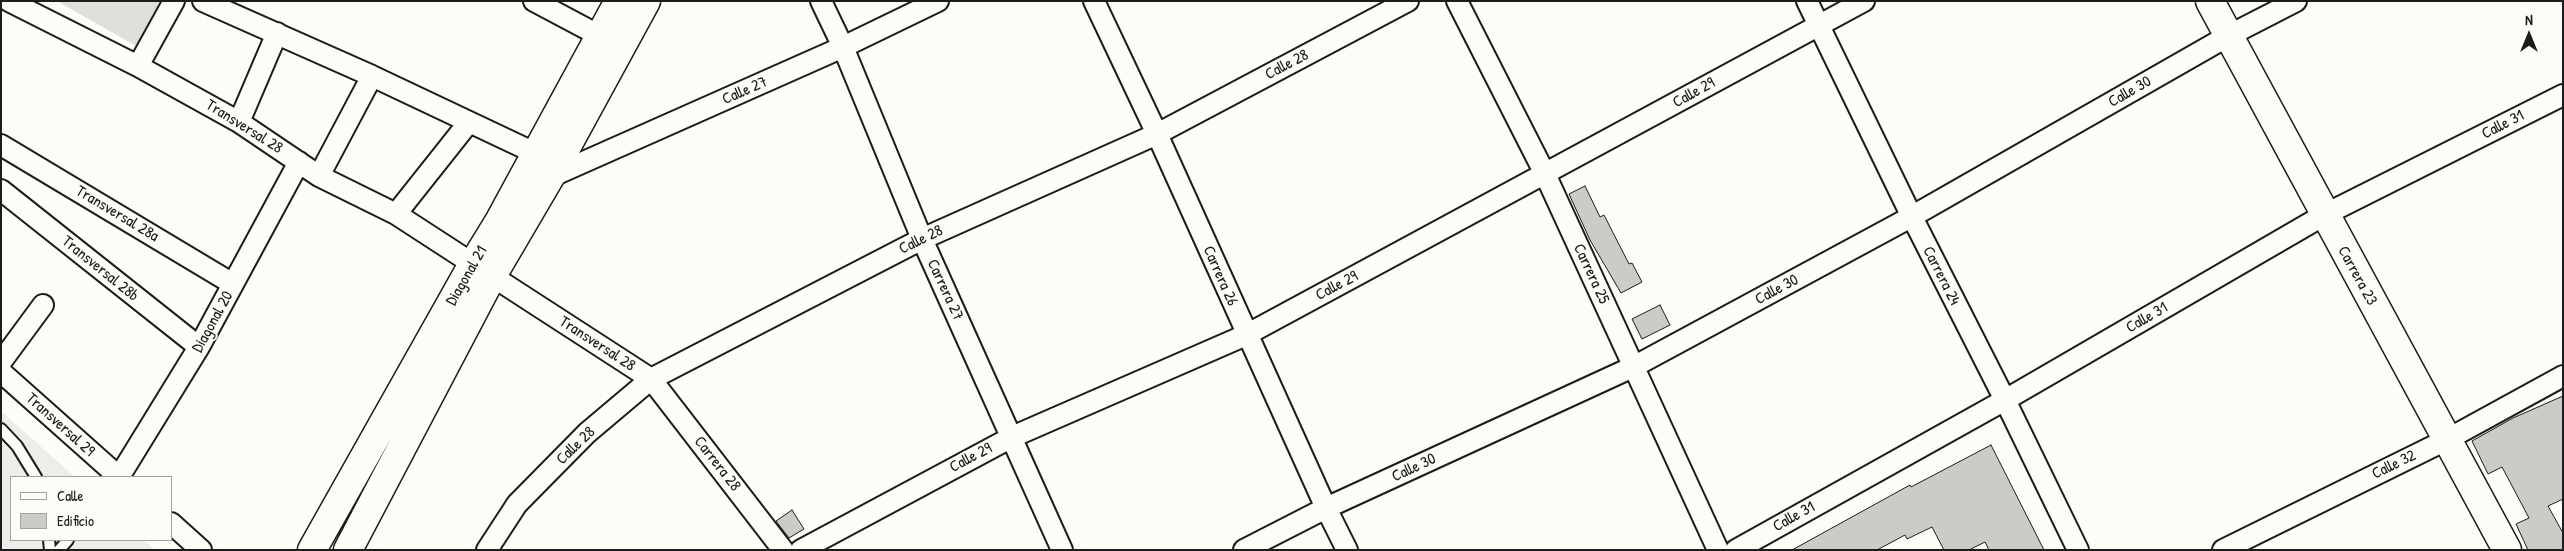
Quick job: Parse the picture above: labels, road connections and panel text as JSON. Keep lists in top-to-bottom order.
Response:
{
  "streets": {
    "main road": ["Diagonal 21", "Carrera 23"],
    "street": [
      "Calle 28",
      "Calle 27",
      "Calle 30",
      "Calle 29",
      "Calle 31",
      "Transversal 28",
      "Transversal 28a",
      "Transversal 28b",
      "Carrera 25",
      "Carrera 26",
      "Carrera 24",
      "Carrera 27",
      "Diagonal 20",
      "Transversal 29",
      "Carrera 28",
      "Calle 32"
    ]
  },
  "crossings": [
    ["Calle 28", "Transversal 28"],
    ["Calle 28", "Carrera 26"],
    ["Calle 28", "Carrera 27"],
    ["Calle 28", "Carrera 28"],
    ["Calle 27", "Diagonal 21"],
    ["Calle 27", "Carrera 27"],
    ["Calle 30", "Carrera 25"],
    ["Calle 30", "Carrera 26"],
    ["Calle 30", "Carrera 24"],
    ["Calle 30", "Carrera 23"],
    ["Calle 29", "Carrera 25"],
    ["Calle 29", "Carrera 26"],
    ["Calle 29", "Carrera 24"],
    ["Calle 29", "Carrera 27"],
    ["Calle 31", "Carrera 24"],
    ["Calle 31", "Carrera 23"],
    ["Transversal 28", "Diagonal 21"],
    ["Transversal 28", "Diagonal 20"],
    ["Transversal 28", "Carrera 28"],
    ["Transversal 28a", "Diagonal 20"],
    ["Transversal 28b", "Diagonal 20"],
    ["Carrera 23", "Calle 32"]
  ],
  "legend": ["Calle", "Edificio"],
  "north": "top"
}
